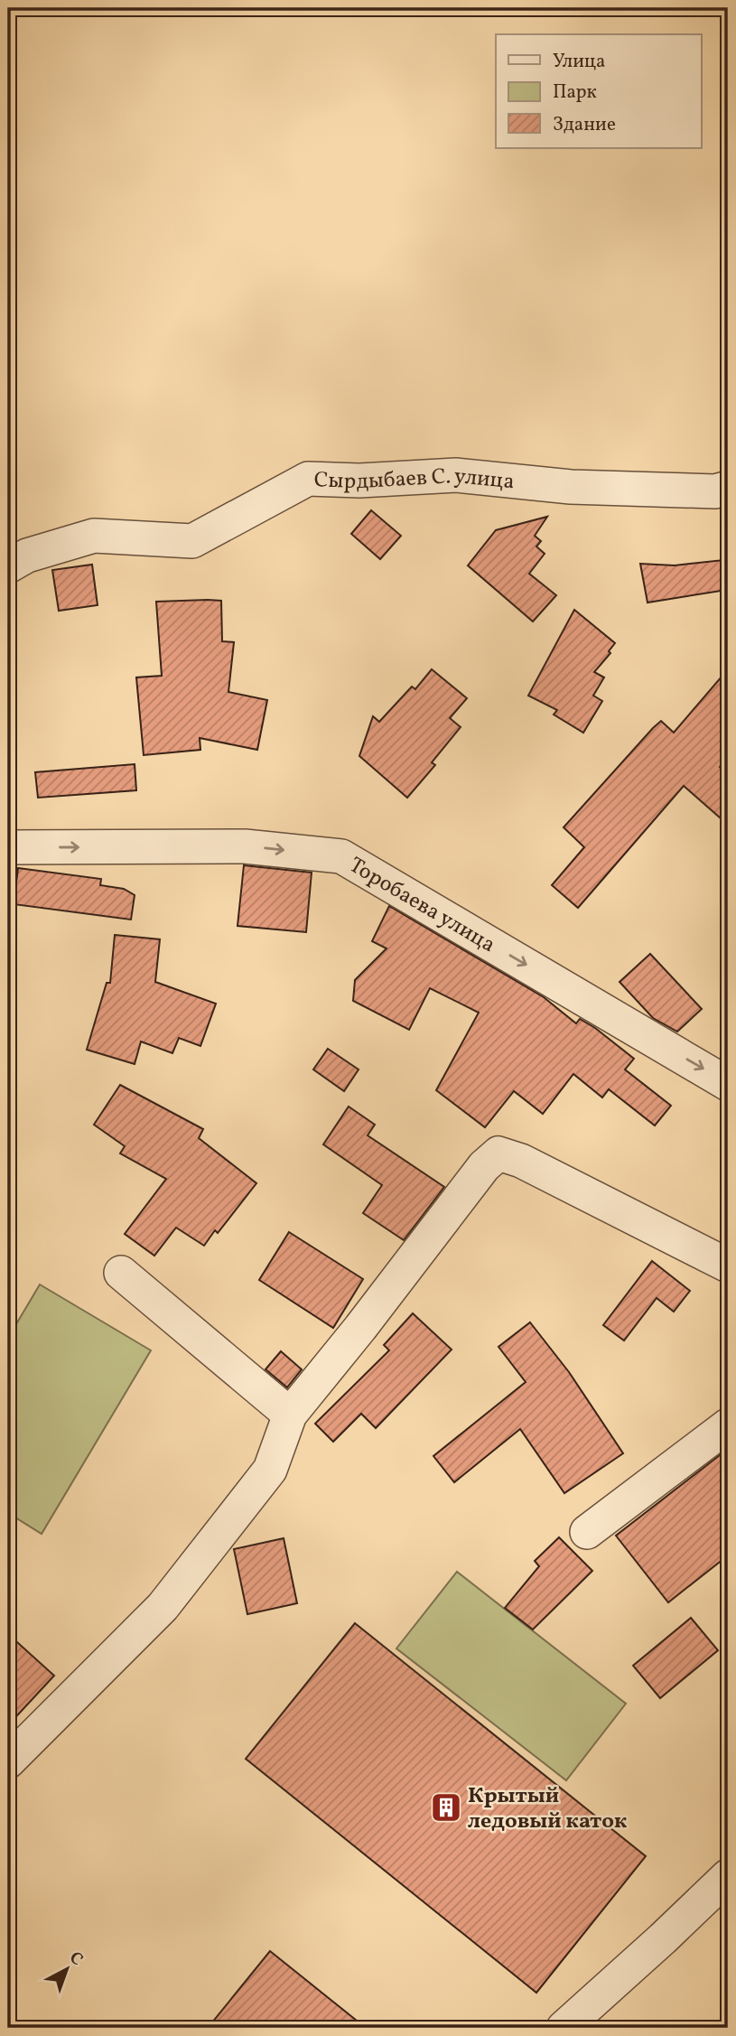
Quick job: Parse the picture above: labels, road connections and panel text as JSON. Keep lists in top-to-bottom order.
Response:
{
  "streets": {
    "street": ["Сырдыбаев С. улица", "Торобаева улица"]
  },
  "one_way": ["Торобаева улица"],
  "places": {
    "building": ["Крытый ледовый каток"]
  },
  "legend": ["Улица", "Парк", "Здание"],
  "north": "top right"
}
